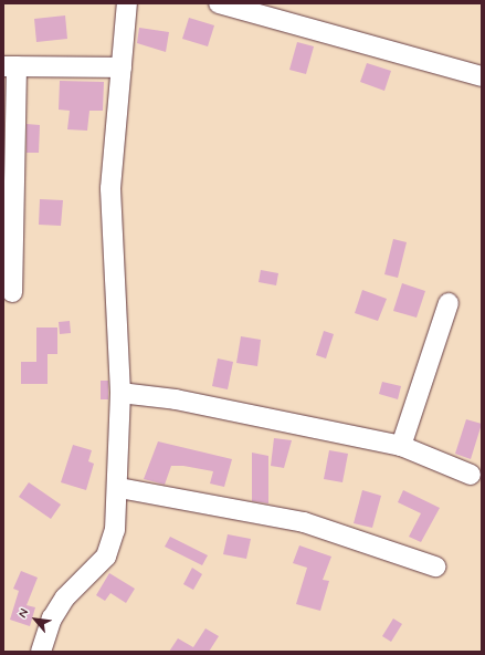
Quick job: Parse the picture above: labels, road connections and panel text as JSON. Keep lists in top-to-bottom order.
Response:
{
  "north": "top left"
}
